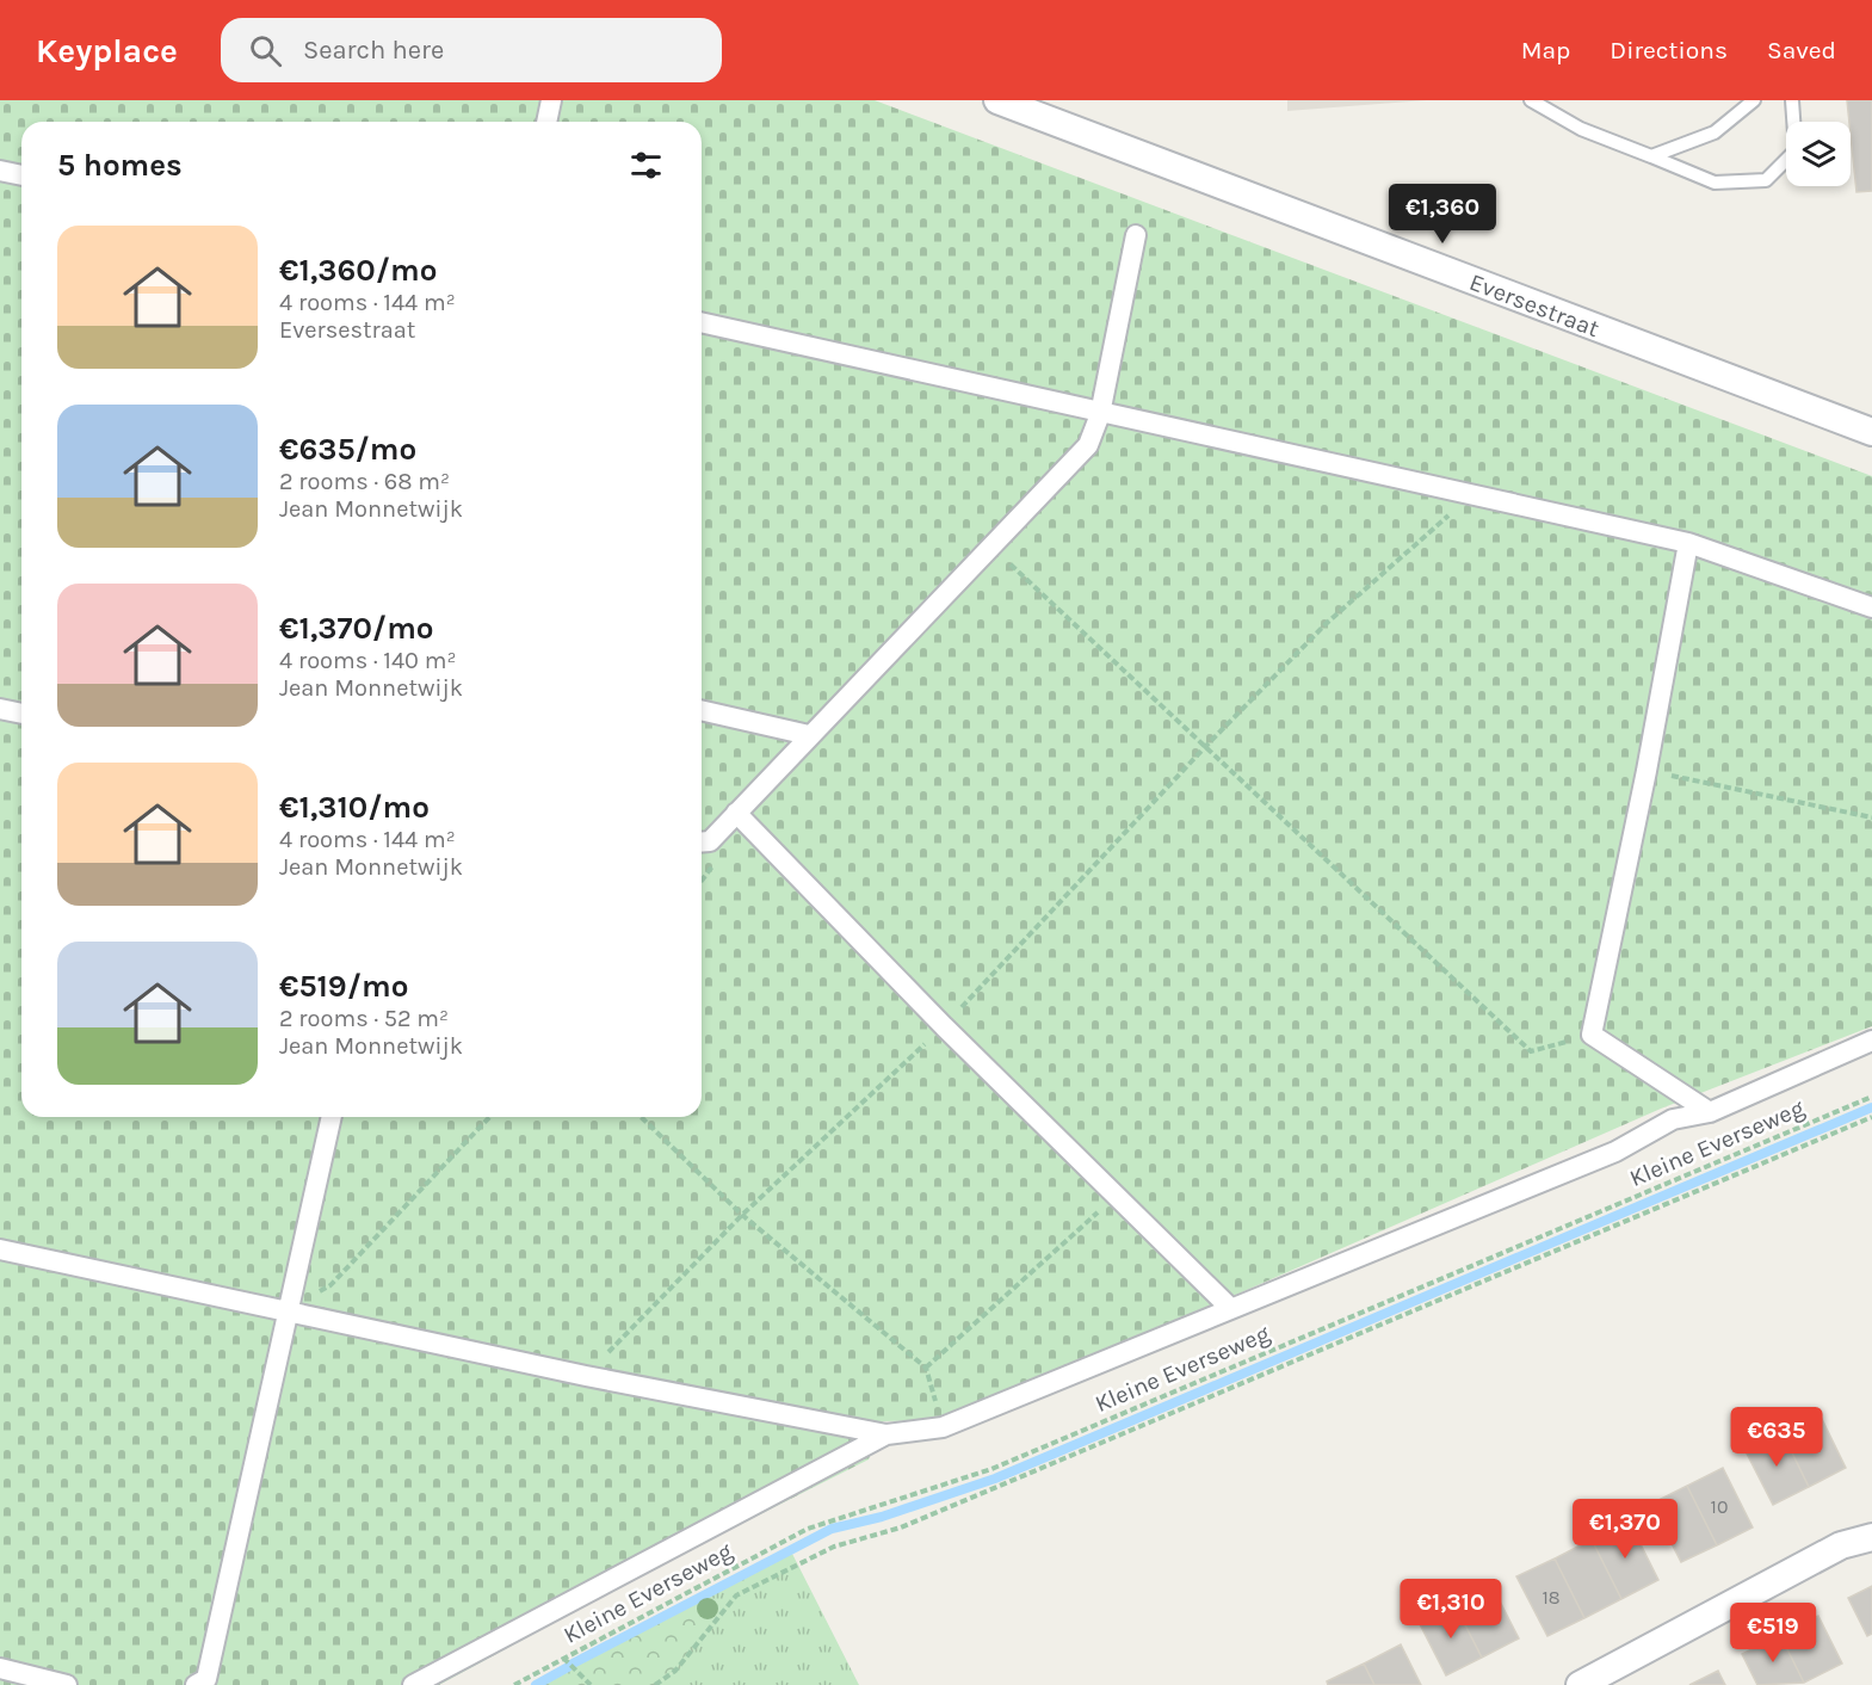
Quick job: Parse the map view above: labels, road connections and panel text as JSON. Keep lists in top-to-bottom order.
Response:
{
  "streets": {
    "street": ["Eversestraat"],
    "path": ["Kleine Everseweg"]
  },
  "house_numbers": ["10", "18"],
  "page": {
    "header": "Keyplace",
    "search": "Search here",
    "nav": ["Map", "Directions", "Saved"],
    "heading": "5 homes",
    "price": [
      "€1,360",
      "€635",
      "€1,370",
      "€1,310",
      "€519"
    ],
    "list": [
      {
        "name": "€1,360/mo",
        "note": "4 rooms · 144 m² · Eversestraat"
      },
      {
        "name": "€635/mo",
        "note": "2 rooms · 68 m² · Jean Monnetwijk"
      },
      {
        "name": "€1,370/mo",
        "note": "4 rooms · 140 m² · Jean Monnetwijk"
      },
      {
        "name": "€1,310/mo",
        "note": "4 rooms · 144 m² · Jean Monnetwijk"
      },
      {
        "name": "€519/mo",
        "note": "2 rooms · 52 m² · Jean Monnetwijk"
      }
    ]
  }
}
